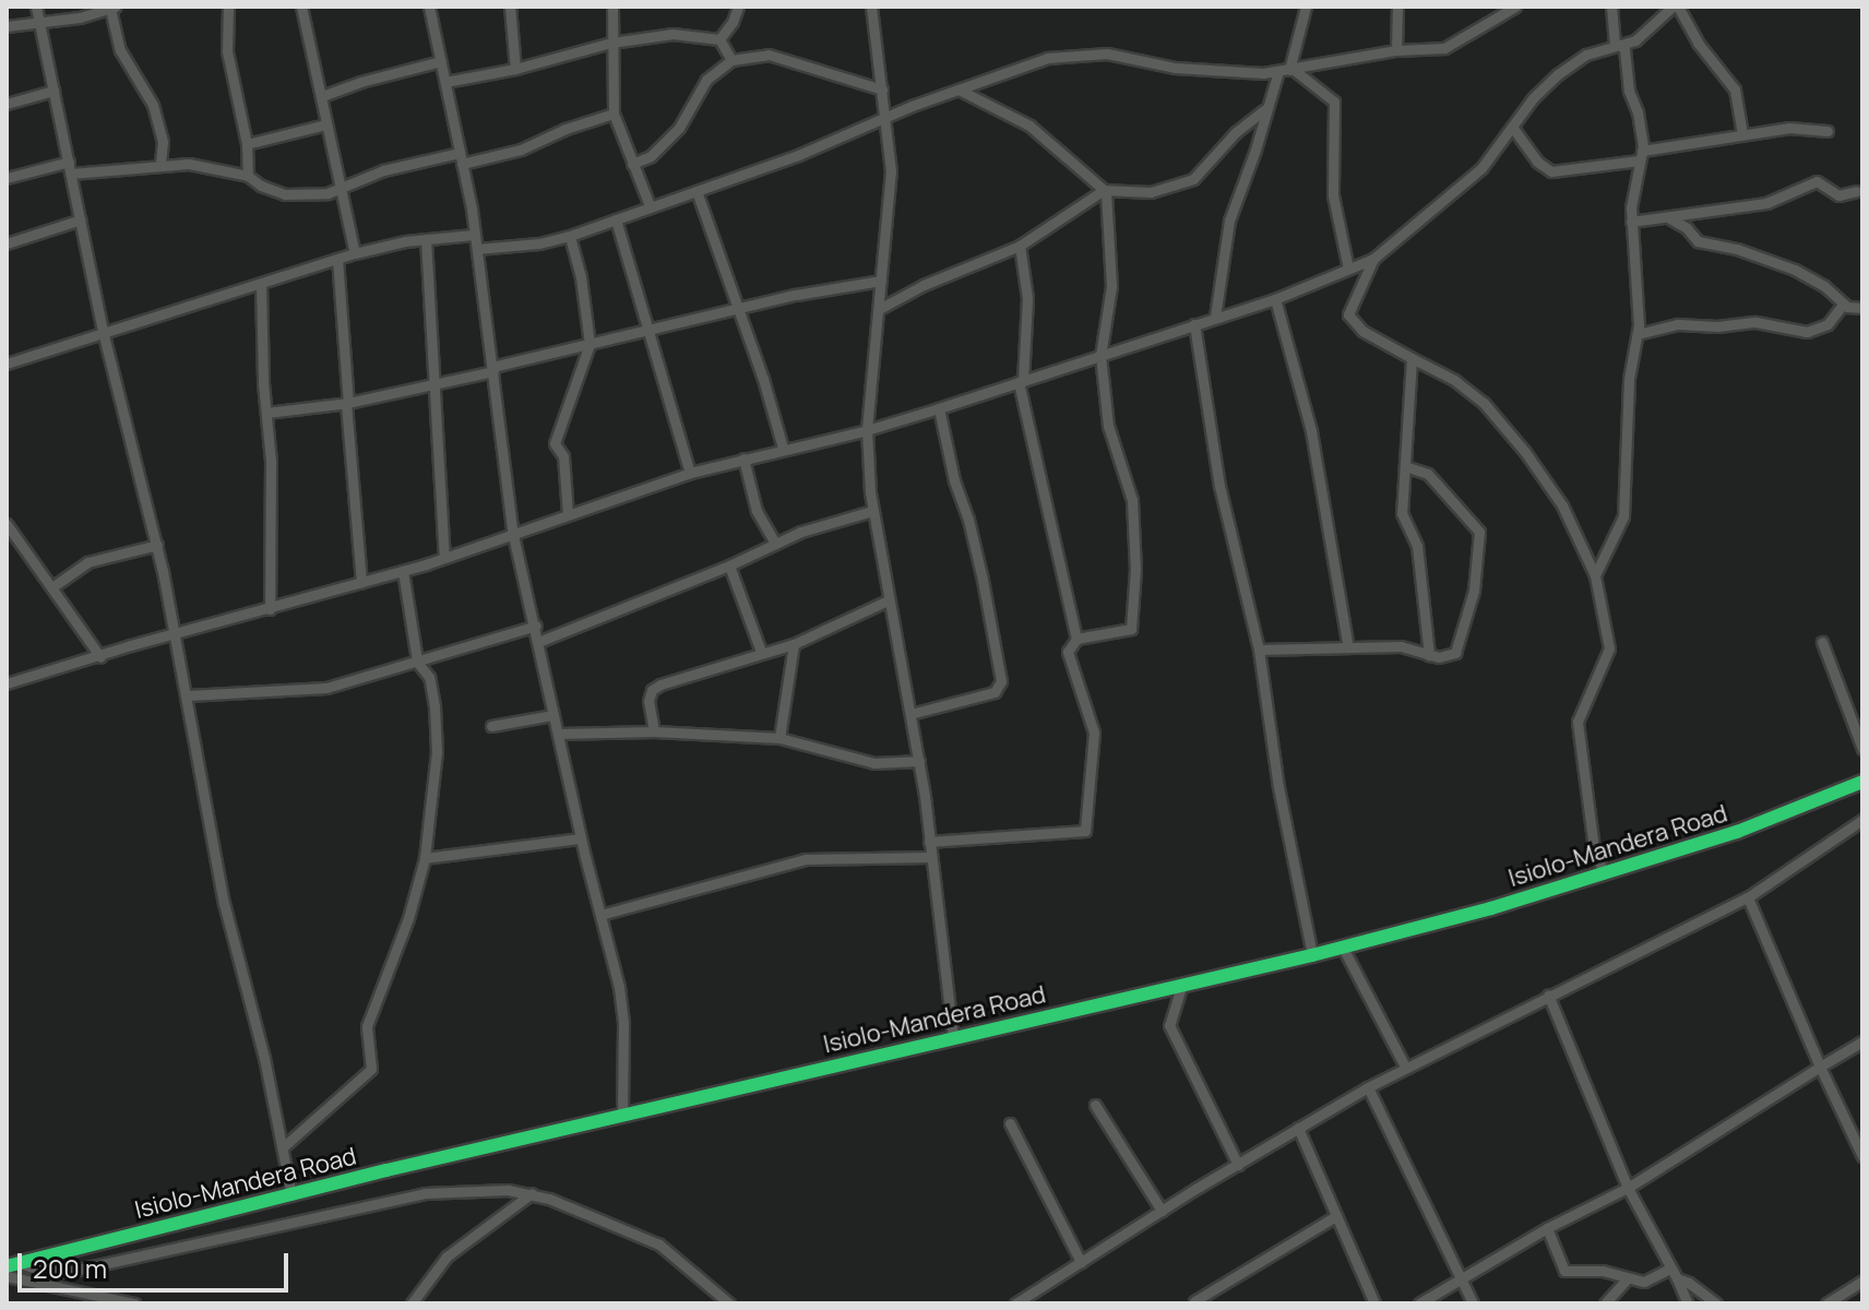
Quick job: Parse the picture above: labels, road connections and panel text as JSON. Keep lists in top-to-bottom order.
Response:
{
  "streets": {
    "highway": ["Isiolo-Mandera Road"]
  },
  "scale_bar": "200 m"
}
